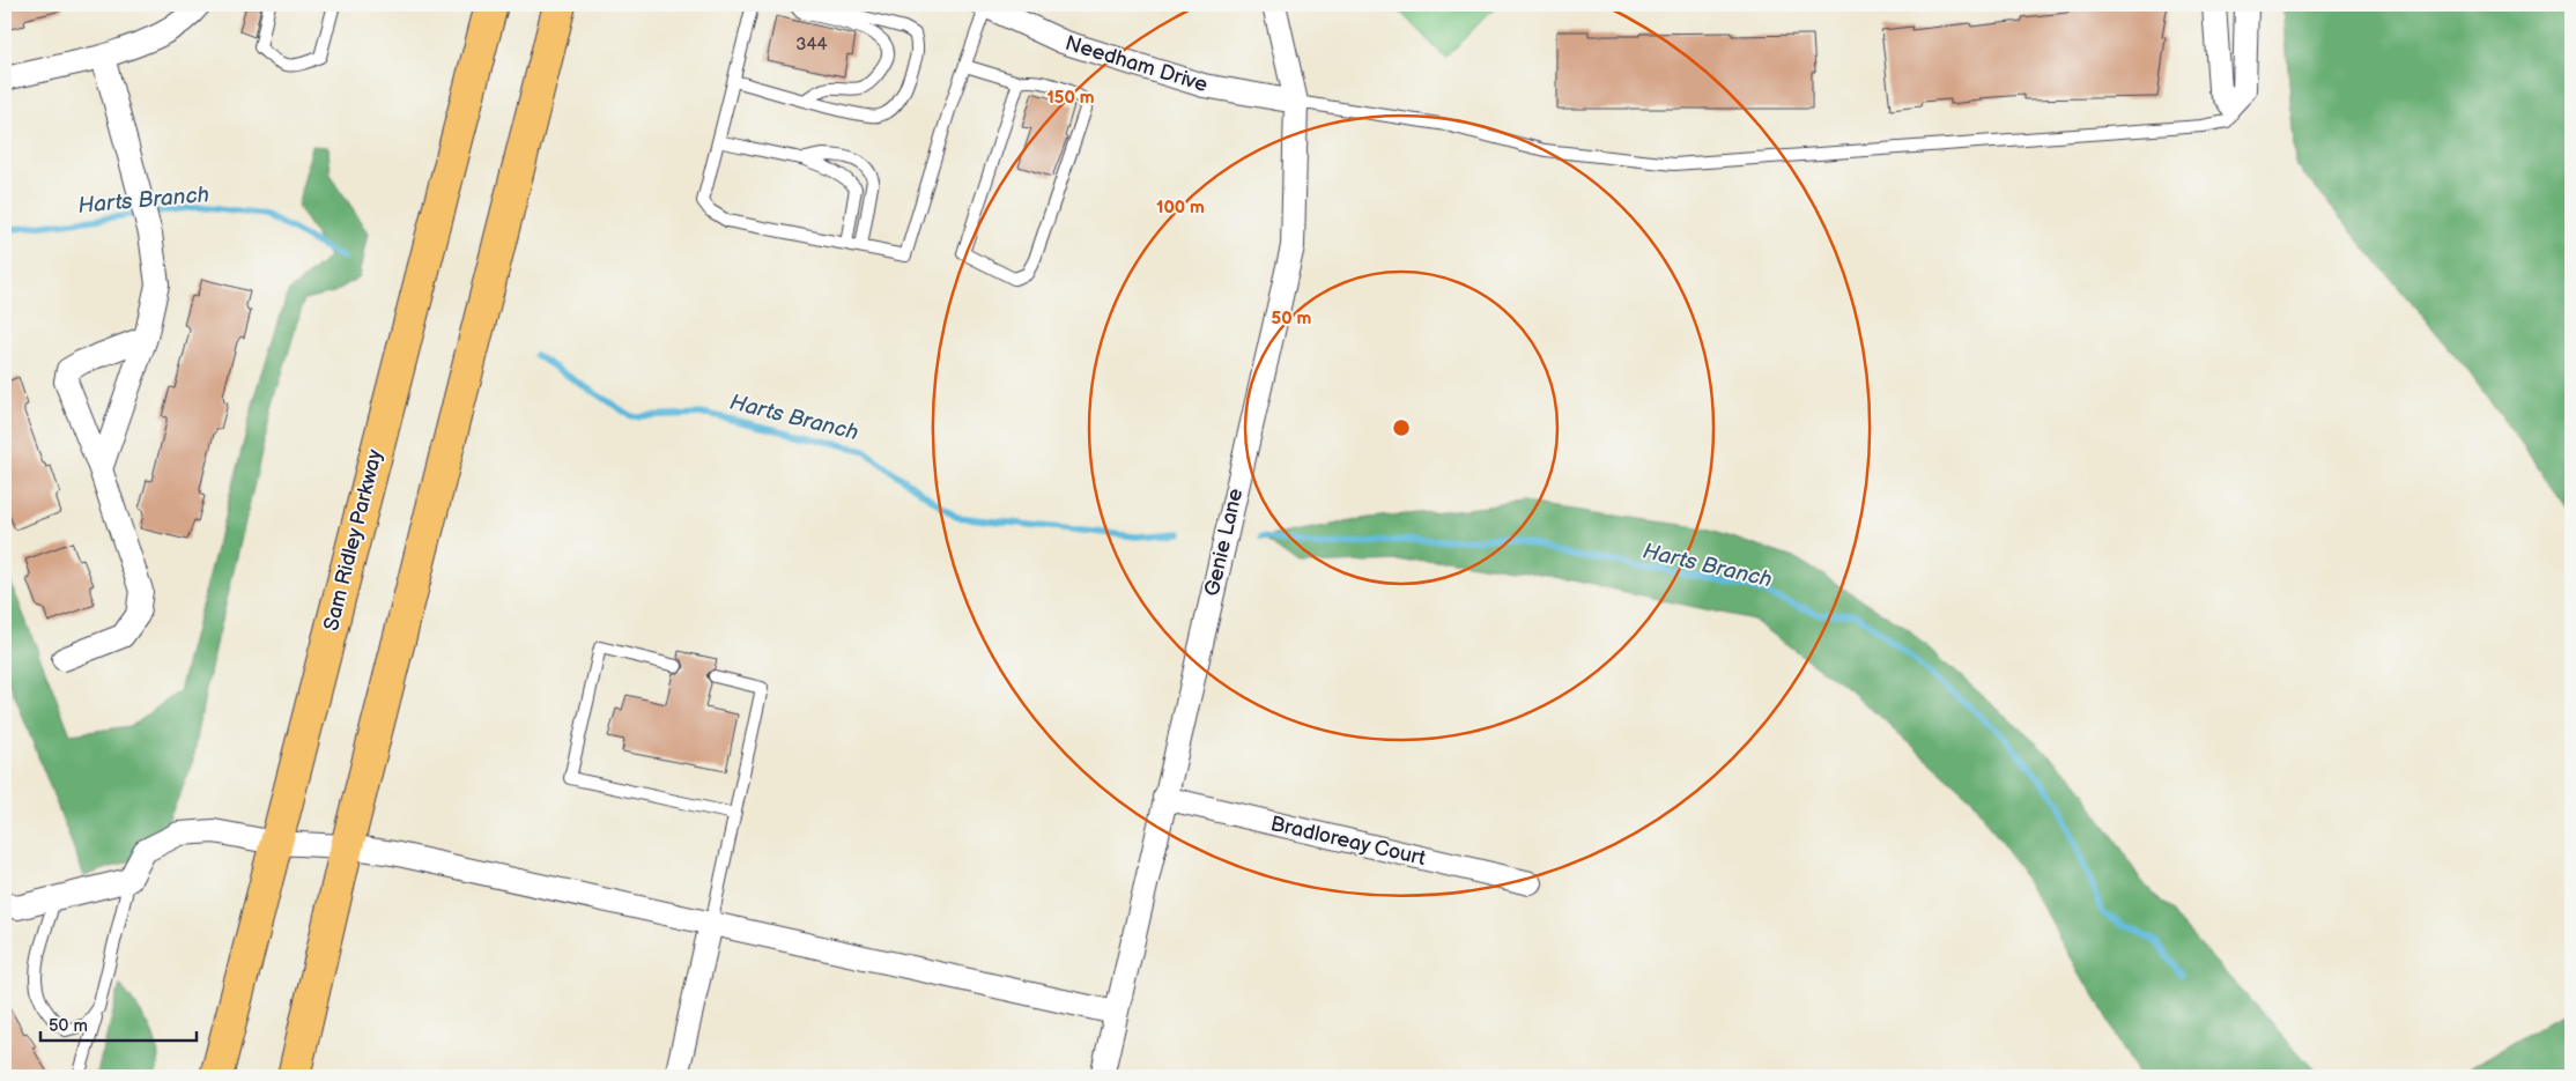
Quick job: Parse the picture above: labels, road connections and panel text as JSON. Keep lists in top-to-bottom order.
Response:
{
  "streets": {
    "main road": ["Sam Ridley Parkway"],
    "street": ["Needham Drive", "Genie Lane", "Bradloreay Court"]
  },
  "crossings": [
    ["Needham Drive", "Genie Lane"],
    ["Genie Lane", "Bradloreay Court"]
  ],
  "water": ["Harts Branch"],
  "house_numbers": ["344"],
  "scale_bar": "50 m",
  "rings": ["150 m", "100 m", "50 m"]
}
